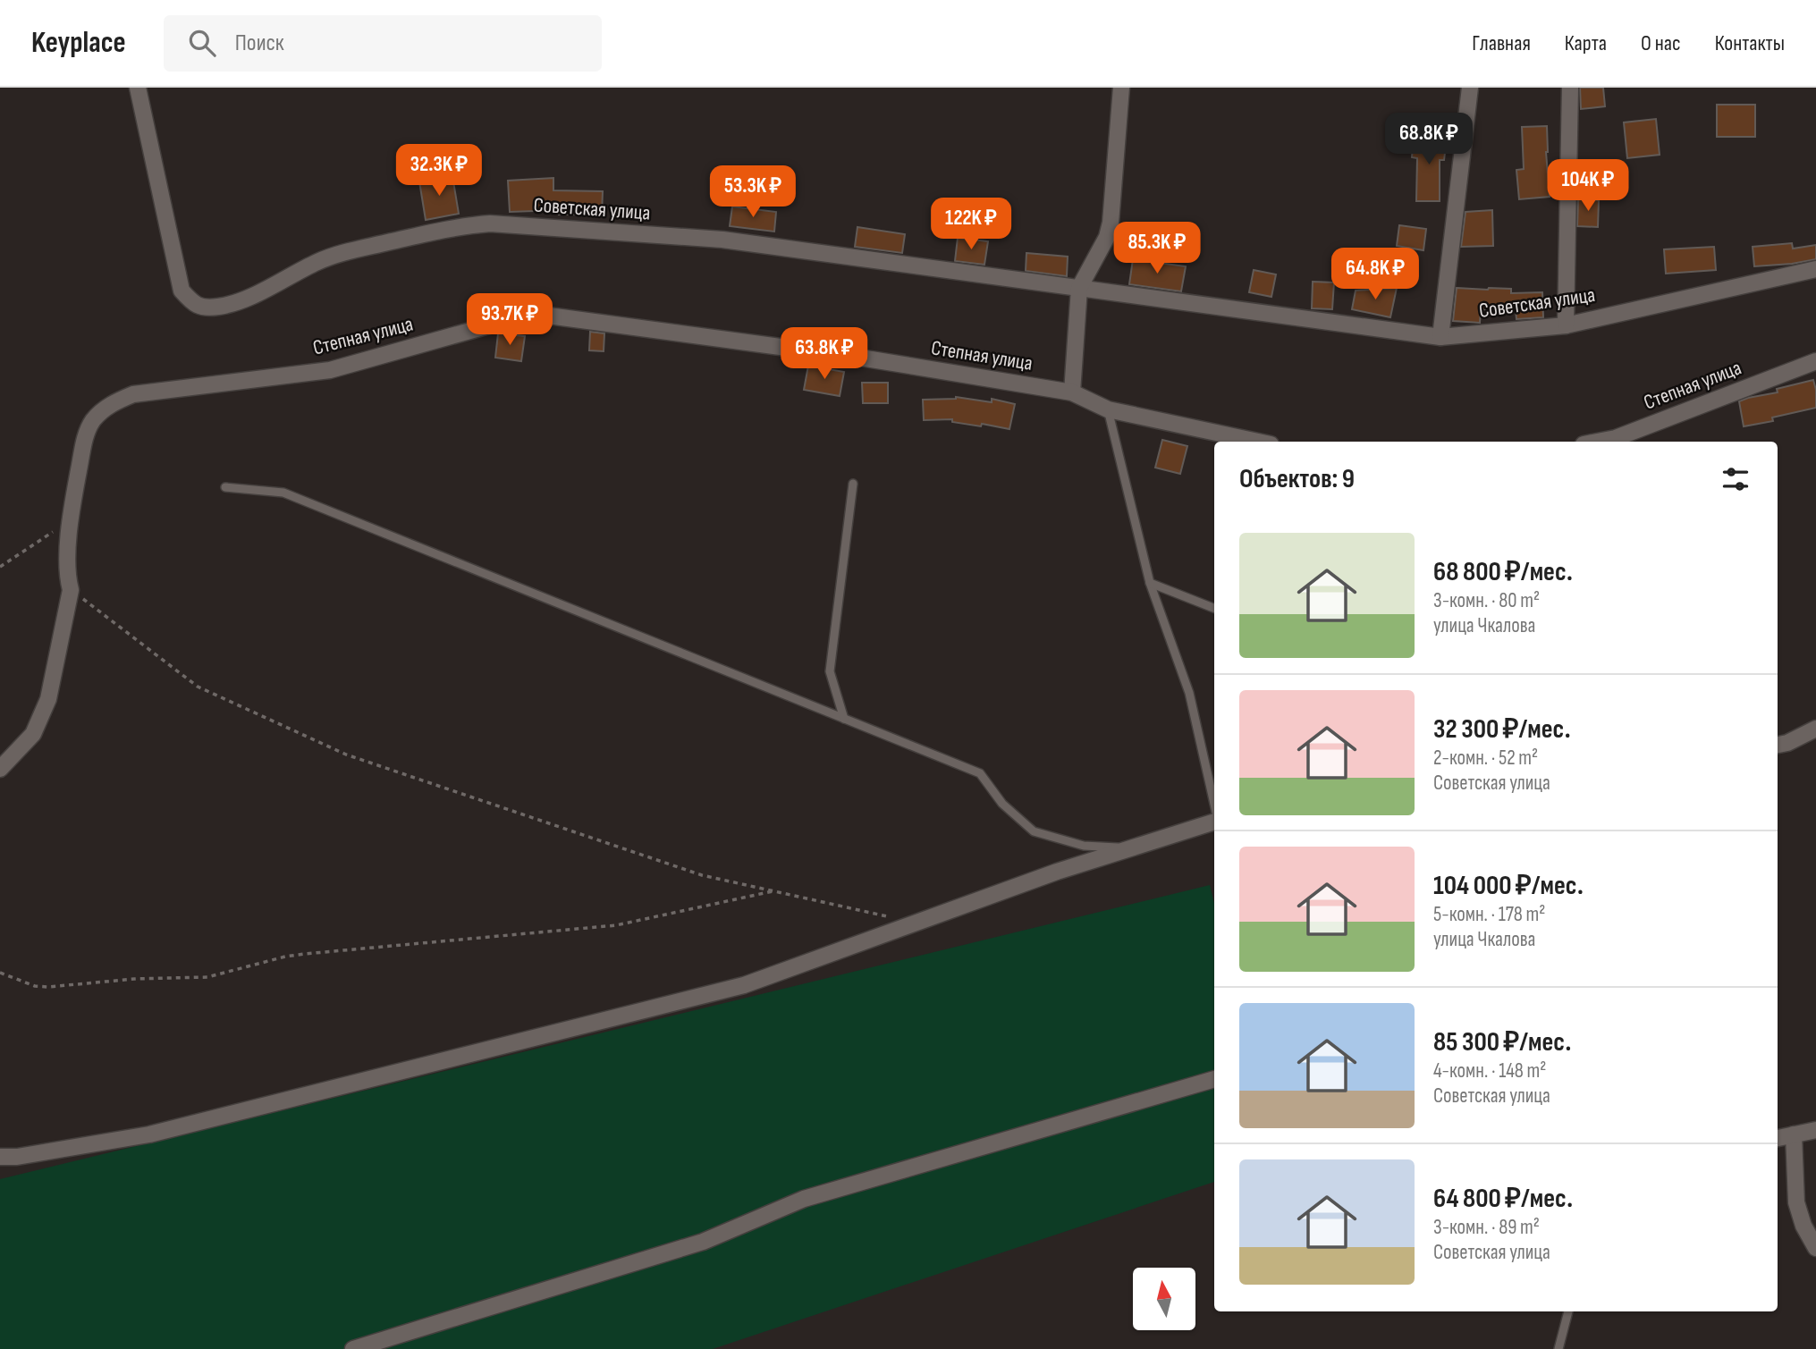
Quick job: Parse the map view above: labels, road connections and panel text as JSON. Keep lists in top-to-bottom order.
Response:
{
  "streets": {
    "street": ["Советская улица", "Степная улица"]
  },
  "north": "top",
  "page": {
    "header": "Keyplace",
    "search": "Поиск",
    "nav": [
      "Главная",
      "Карта",
      "О нас",
      "Контакты"
    ],
    "price": [
      "68.8K ₽",
      "32.3K ₽",
      "104K ₽",
      "53.3K ₽",
      "122K ₽",
      "85.3K ₽",
      "64.8K ₽",
      "93.7K ₽",
      "63.8K ₽"
    ],
    "heading": "Объектов: 9",
    "list": [
      {
        "name": "68 800 ₽/мес.",
        "note": "3-комн. · 80 m² · улица Чкалова"
      },
      {
        "name": "32 300 ₽/мес.",
        "note": "2-комн. · 52 m² · Советская улица"
      },
      {
        "name": "104 000 ₽/мес.",
        "note": "5-комн. · 178 m² · улица Чкалова"
      },
      {
        "name": "85 300 ₽/мес.",
        "note": "4-комн. · 148 m² · Советская улица"
      },
      {
        "name": "64 800 ₽/мес.",
        "note": "3-комн. · 89 m² · Советская улица"
      }
    ]
  }
}
